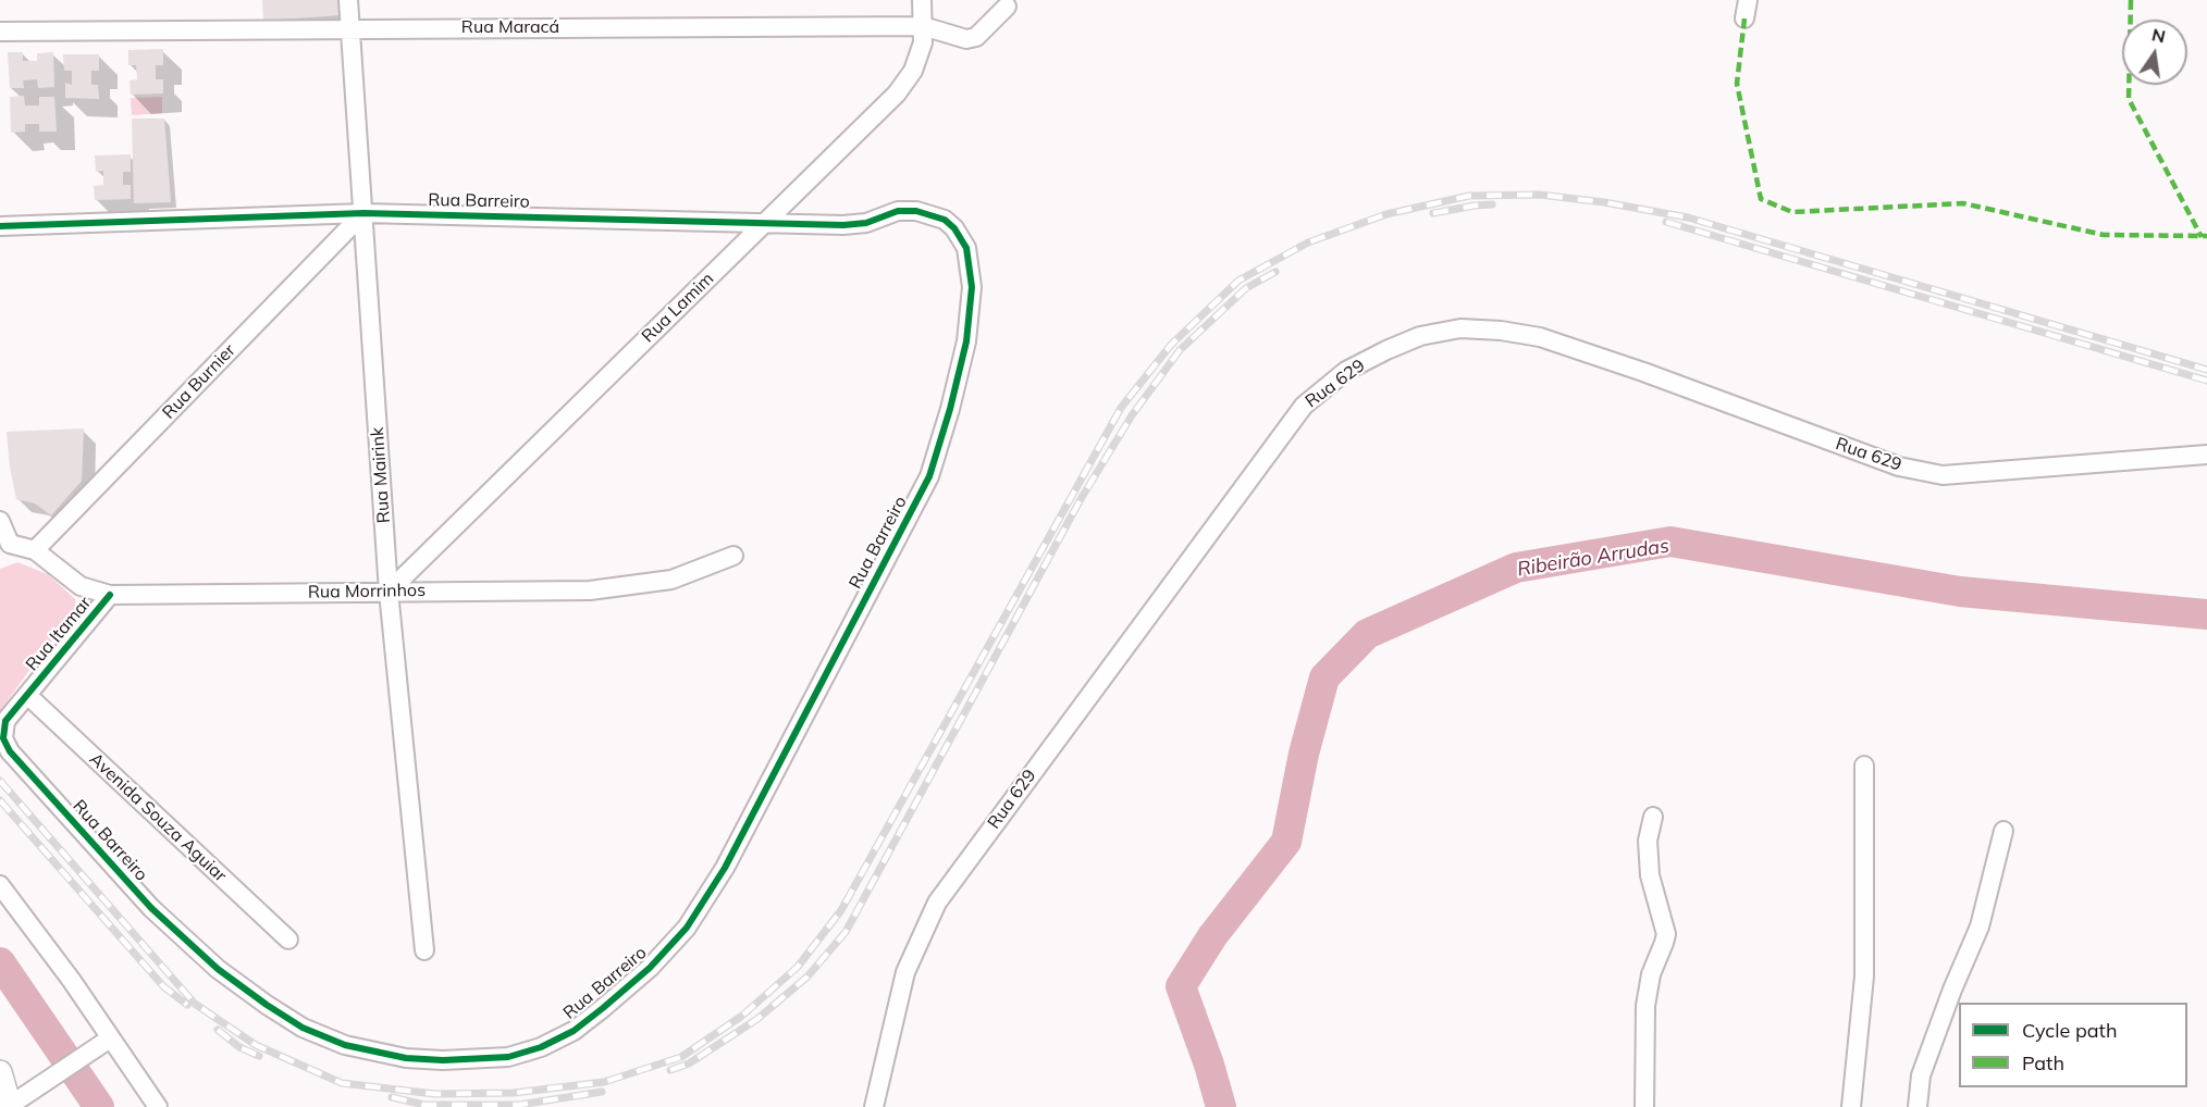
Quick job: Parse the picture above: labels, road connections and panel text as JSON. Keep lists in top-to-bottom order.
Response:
{
  "streets": {
    "street": [
      "Rua Maracá",
      "Rua Barreiro",
      "Rua Lamim",
      "Rua Burnier",
      "Rua 629",
      "Rua Mairink",
      "Rua Morrinhos",
      "Rua Itamar",
      "Avenida Souza Aguiar"
    ]
  },
  "crossings": [
    ["Rua Maracá", "Rua Lamim"],
    ["Rua Maracá", "Rua Mairink"],
    ["Rua Barreiro", "Rua Lamim"],
    ["Rua Barreiro", "Rua Burnier"],
    ["Rua Barreiro", "Rua Mairink"],
    ["Rua Barreiro", "Rua Itamar"],
    ["Rua Lamim", "Rua Mairink"],
    ["Rua Lamim", "Rua Morrinhos"],
    ["Rua Burnier", "Rua Mairink"],
    ["Rua Burnier", "Rua Morrinhos"],
    ["Rua Mairink", "Rua Morrinhos"],
    ["Rua Morrinhos", "Rua Itamar"],
    ["Rua Itamar", "Avenida Souza Aguiar"]
  ],
  "water": ["Ribeirão Arrudas"],
  "legend": ["Cycle path", "Path"],
  "north": "top"
}
